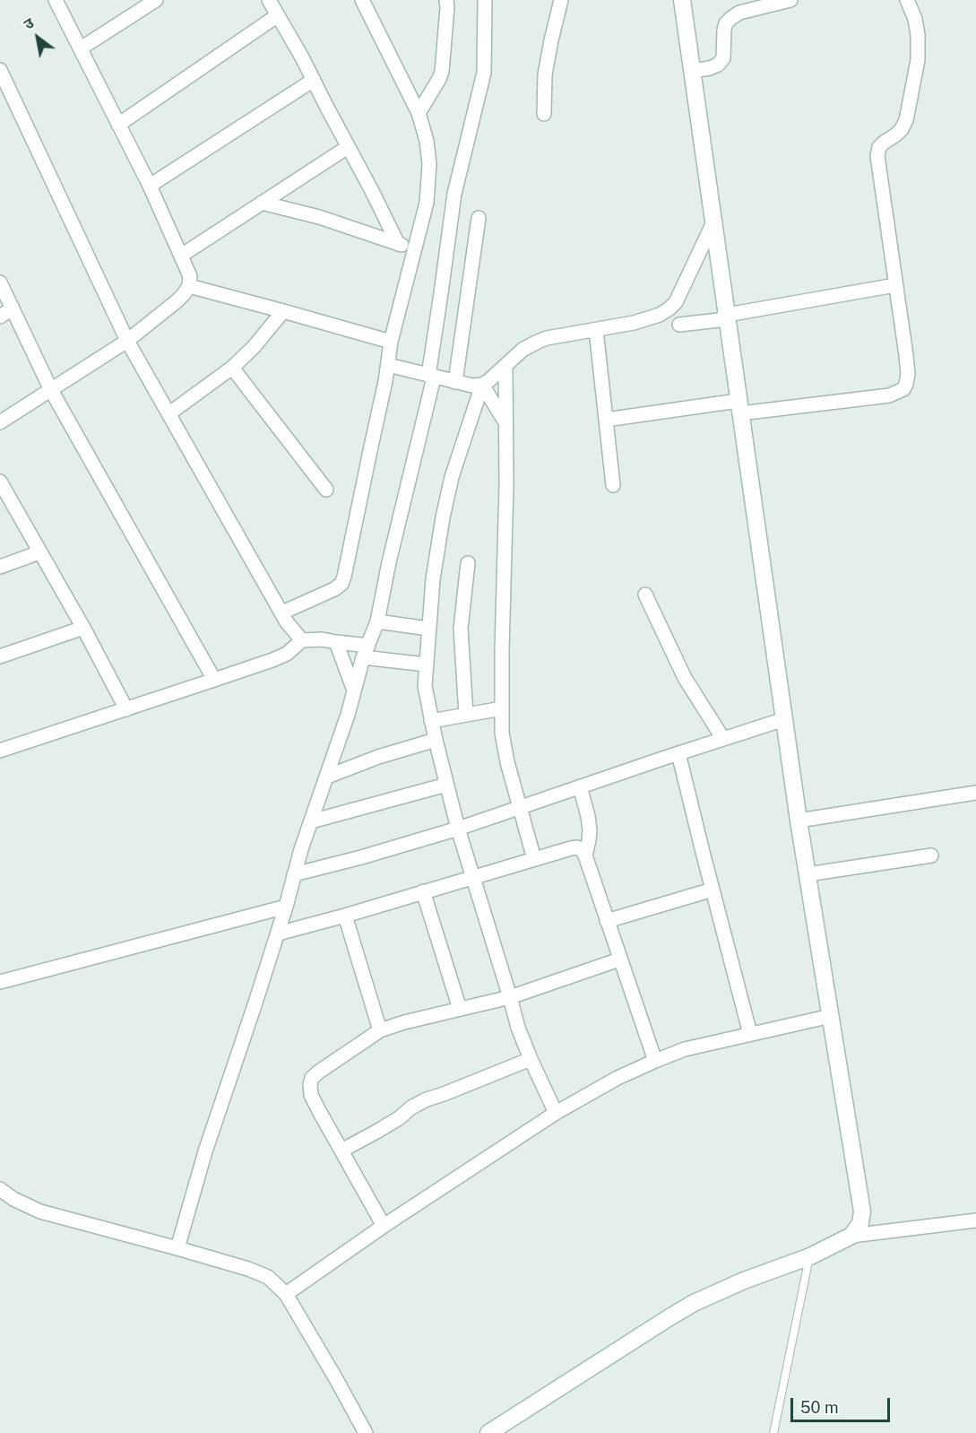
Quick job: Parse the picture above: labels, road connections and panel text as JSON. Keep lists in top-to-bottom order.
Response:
{
  "scale_bar": "50 m",
  "north": "top left"
}
